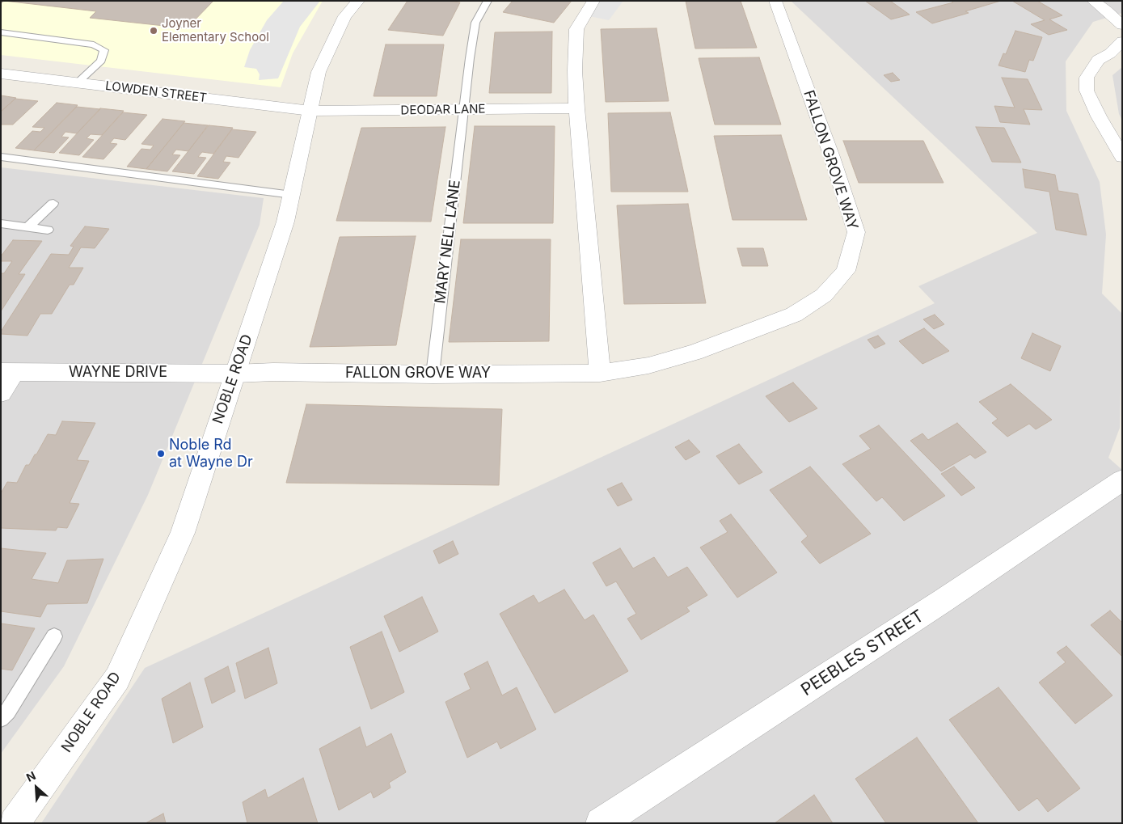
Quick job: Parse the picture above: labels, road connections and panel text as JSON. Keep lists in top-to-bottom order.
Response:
{
  "streets": {
    "street": [
      "LOWDEN STREET",
      "DEODAR LANE",
      "FALLON GROVE WAY",
      "WAYNE DRIVE",
      "NOBLE ROAD",
      "PEEBLES STREET"
    ],
    "lane": ["MARY NELL LANE"]
  },
  "crossings": [
    ["LOWDEN STREET", "DEODAR LANE"],
    ["LOWDEN STREET", "NOBLE ROAD"],
    ["DEODAR LANE", "MARY NELL LANE"],
    ["DEODAR LANE", "NOBLE ROAD"],
    ["FALLON GROVE WAY", "MARY NELL LANE"],
    ["FALLON GROVE WAY", "WAYNE DRIVE"],
    ["FALLON GROVE WAY", "NOBLE ROAD"],
    ["WAYNE DRIVE", "NOBLE ROAD"]
  ],
  "places": ["Joyner Elementary School", "Noble Rd at Wayne Dr"],
  "north": "top left"
}
